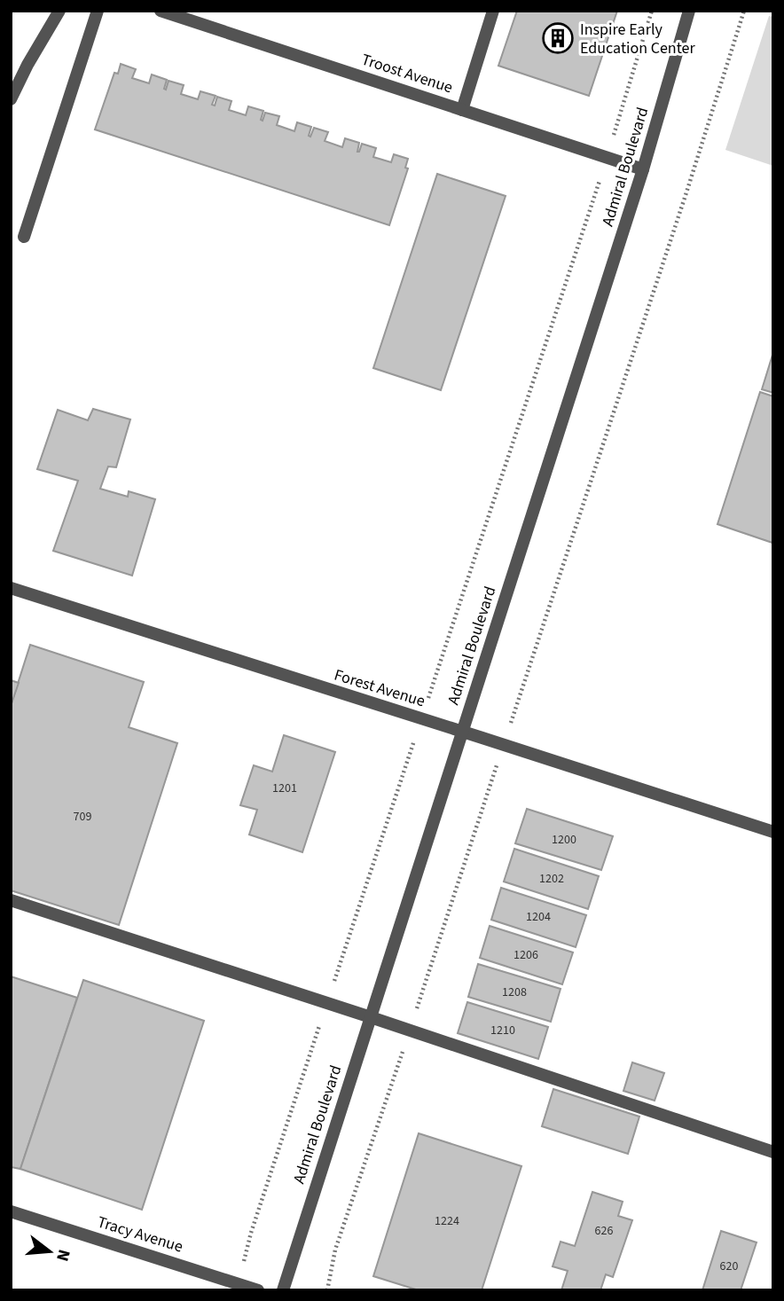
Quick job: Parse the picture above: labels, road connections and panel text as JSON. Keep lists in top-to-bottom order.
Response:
{
  "streets": {
    "street": [
      "Troost Avenue",
      "Admiral Boulevard",
      "Forest Avenue",
      "Tracy Avenue"
    ]
  },
  "crossings": [
    ["Troost Avenue", "Admiral Boulevard"],
    ["Admiral Boulevard", "Forest Avenue"]
  ],
  "places": {
    "building": ["Inspire Early Education Center"]
  },
  "house_numbers": [
    "1201",
    "709",
    "1200",
    "1202",
    "1204",
    "1206",
    "1208",
    "1210",
    "1224",
    "626",
    "620"
  ],
  "north": "right"
}
